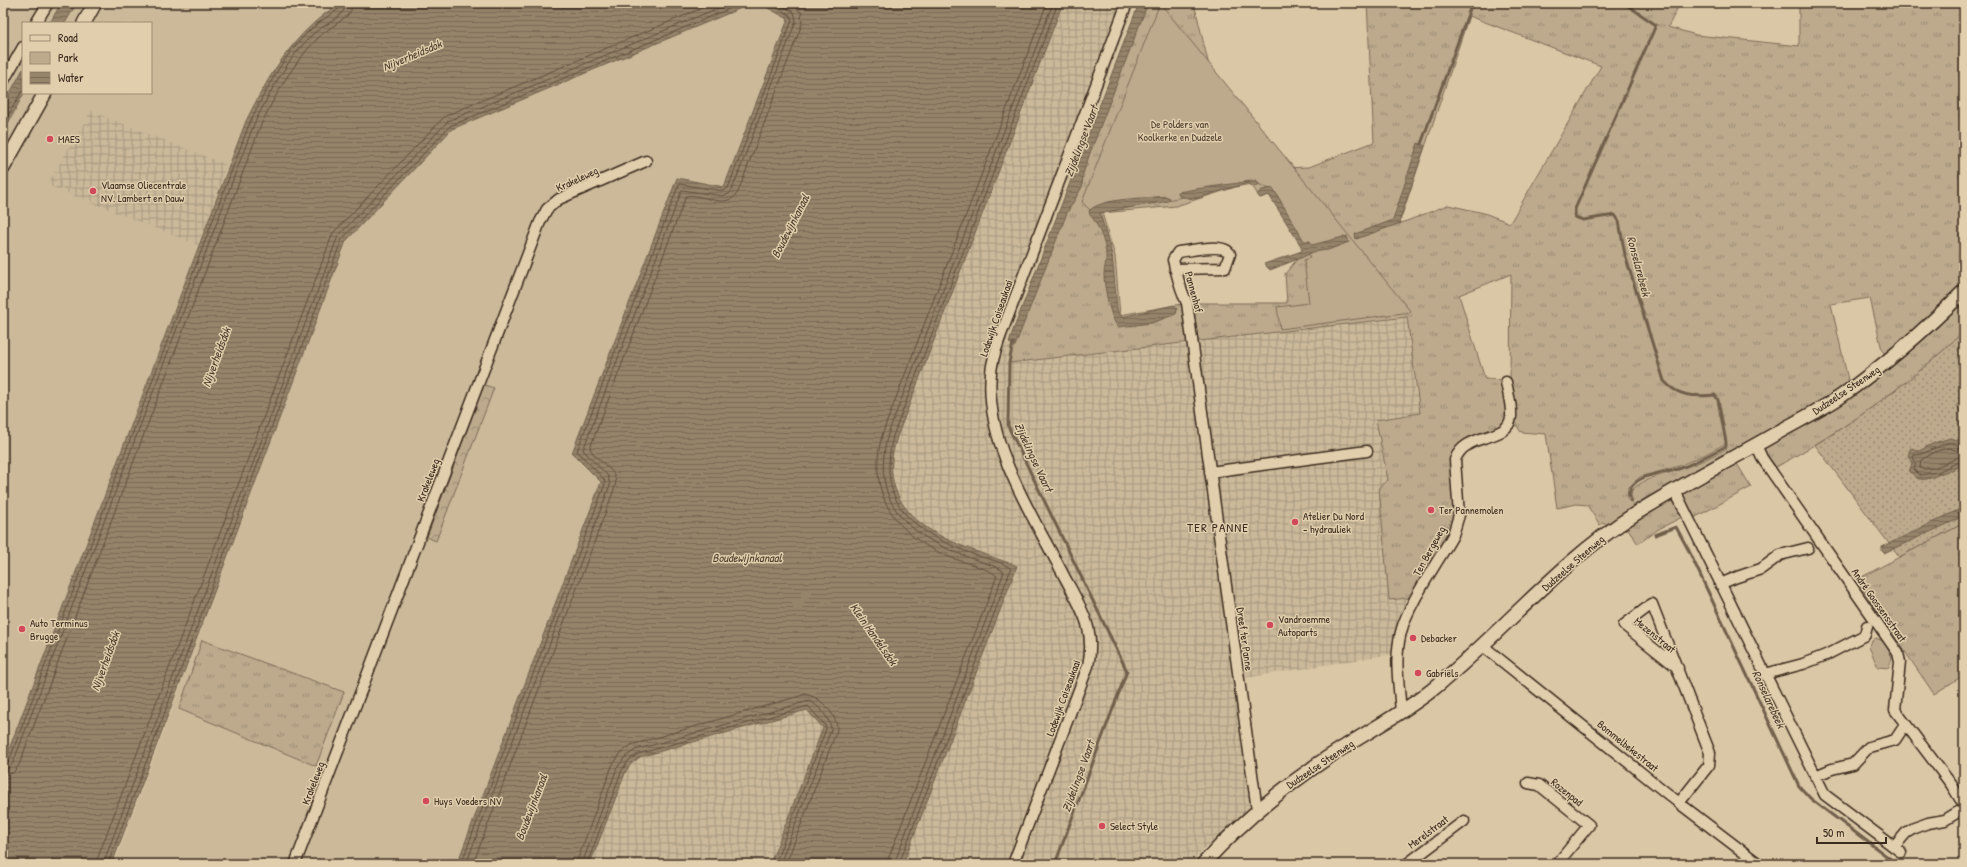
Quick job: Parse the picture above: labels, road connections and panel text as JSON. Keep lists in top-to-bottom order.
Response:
{
  "streets": {
    "main road": ["Dudzeelse Steenweg"],
    "street": [
      "Krakeleweg",
      "Pannenhof",
      "Lodewijk Coiseaukaai",
      "Ten Bergeweg",
      "André Goossensstraat",
      "Mezenstraat",
      "Dreef ter Panne",
      "Bommelbekestraat",
      "Rozenpad",
      "Merelstraat"
    ]
  },
  "crossings": [
    ["Pannenhof", "Dreef ter Panne"],
    ["Dudzeelse Steenweg", "Ten Bergeweg"],
    ["Dudzeelse Steenweg", "André Goossensstraat"],
    ["Dudzeelse Steenweg", "Dreef ter Panne"],
    ["Dudzeelse Steenweg", "Bommelbekestraat"],
    ["Mezenstraat", "Bommelbekestraat"]
  ],
  "districts": ["TER PANNE"],
  "water": [
    "Nijverheidsdok",
    "Zijdelingse Vaart",
    "Boudewijnkanaal",
    "Ronselarebeek",
    "Klein Handelsdok"
  ],
  "parks": ["De Polders van Koolkerke en Dudzele"],
  "places": [
    "MAES",
    "Vlaamse Oliecentrale NV. Lambert en Dauw",
    "Ter Pannemolen",
    "Atelier Du Nord - hydrauliek",
    "Vandroemme Autoparts",
    "Auto Terminus Brugge",
    "Debacker",
    "Gabriëls",
    "Huys Voeders NV",
    "Select Style"
  ],
  "legend": ["Road", "Park", "Water"],
  "scale_bar": "50 m"
}
